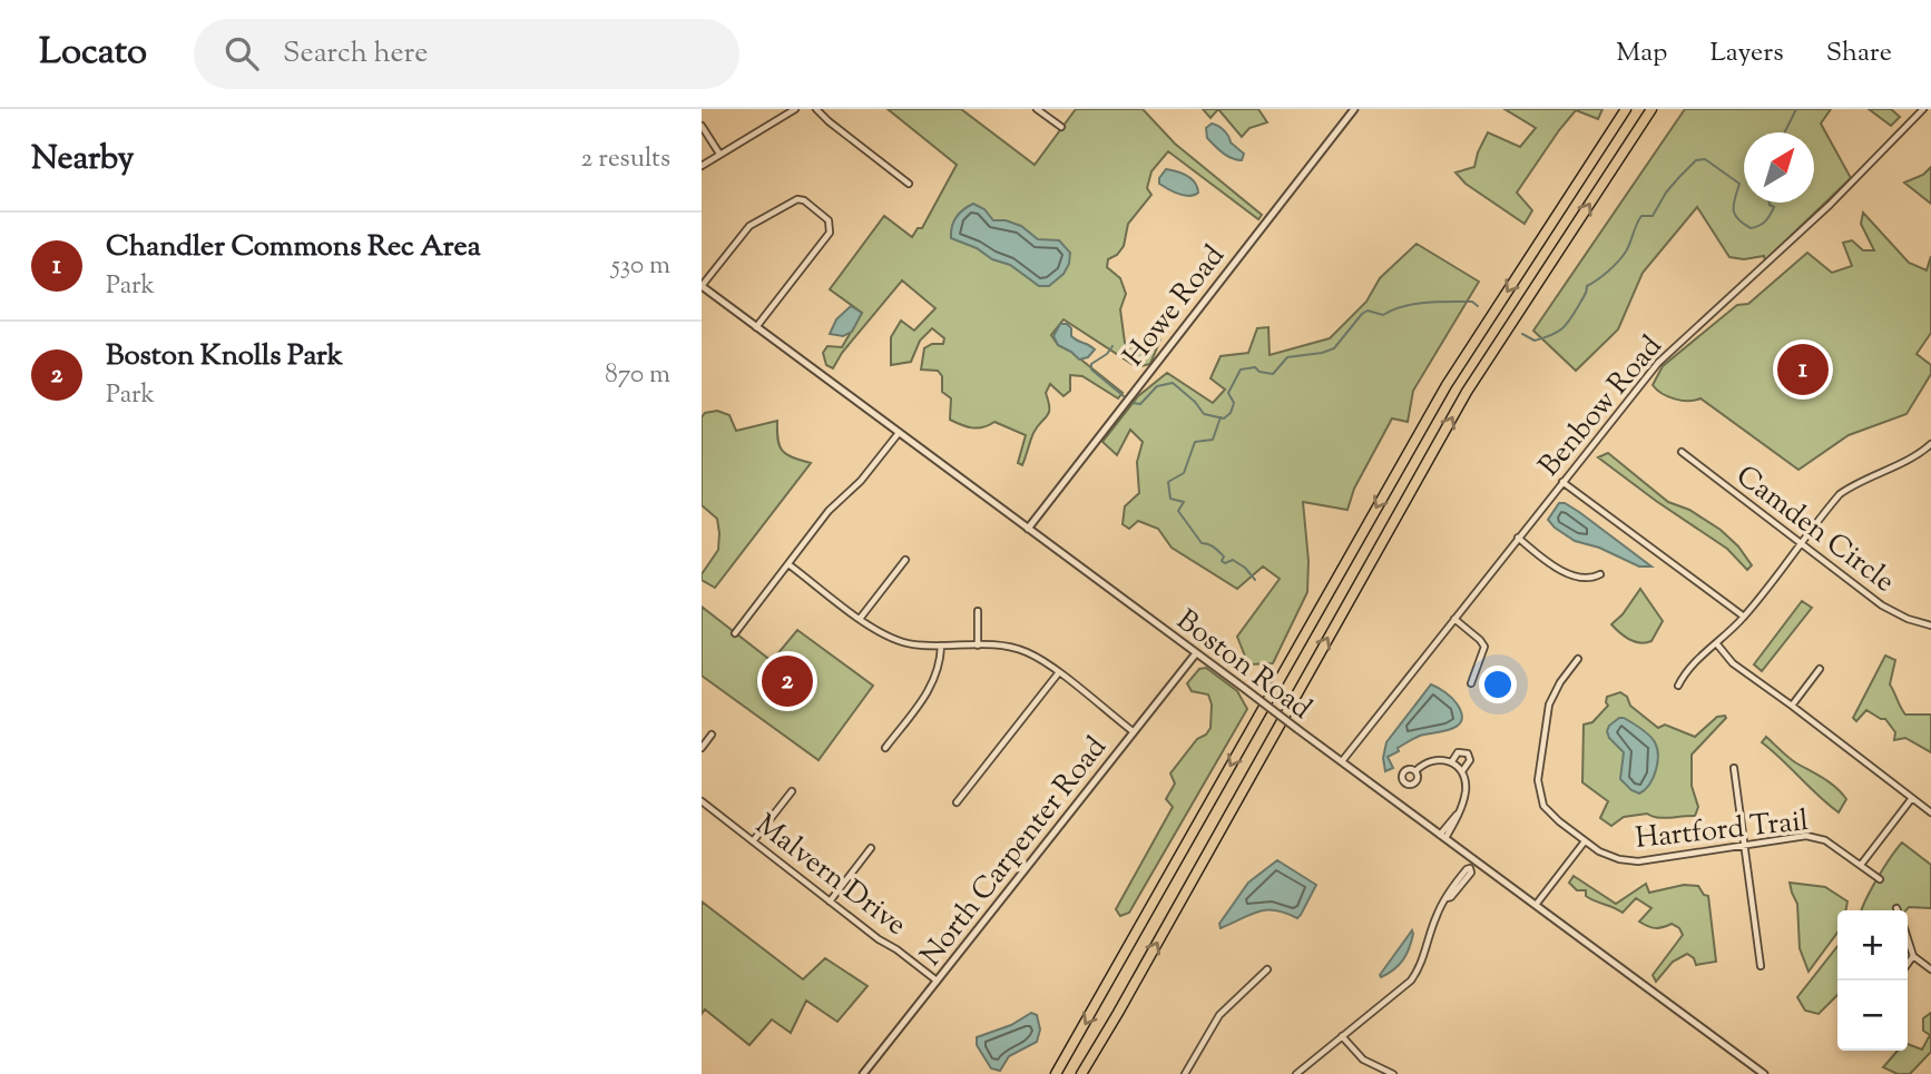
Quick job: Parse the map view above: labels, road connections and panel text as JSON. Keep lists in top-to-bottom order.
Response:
{
  "streets": {
    "street": [
      "Howe Road",
      "Benbow Road",
      "Camden Circle",
      "Boston Road",
      "Hartford Trail",
      "North Carpenter Road",
      "Malvern Drive"
    ]
  },
  "crossings": [
    ["Howe Road", "Boston Road"],
    ["Benbow Road", "Boston Road"],
    ["Boston Road", "North Carpenter Road"],
    ["North Carpenter Road", "Malvern Drive"]
  ],
  "north": "top right",
  "page": {
    "header": "Locato",
    "search": "Search here",
    "nav": ["Map", "Layers", "Share"],
    "heading": ["Nearby", "2 results"],
    "list": [
      {
        "mark": "1",
        "name": "Chandler Commons Rec Area",
        "note": "Park",
        "value": "530 m"
      },
      {
        "mark": "2",
        "name": "Boston Knolls Park",
        "note": "Park",
        "value": "870 m"
      }
    ],
    "pins": ["1", "2"],
    "map_buttons": ["+", "−"]
  }
}
